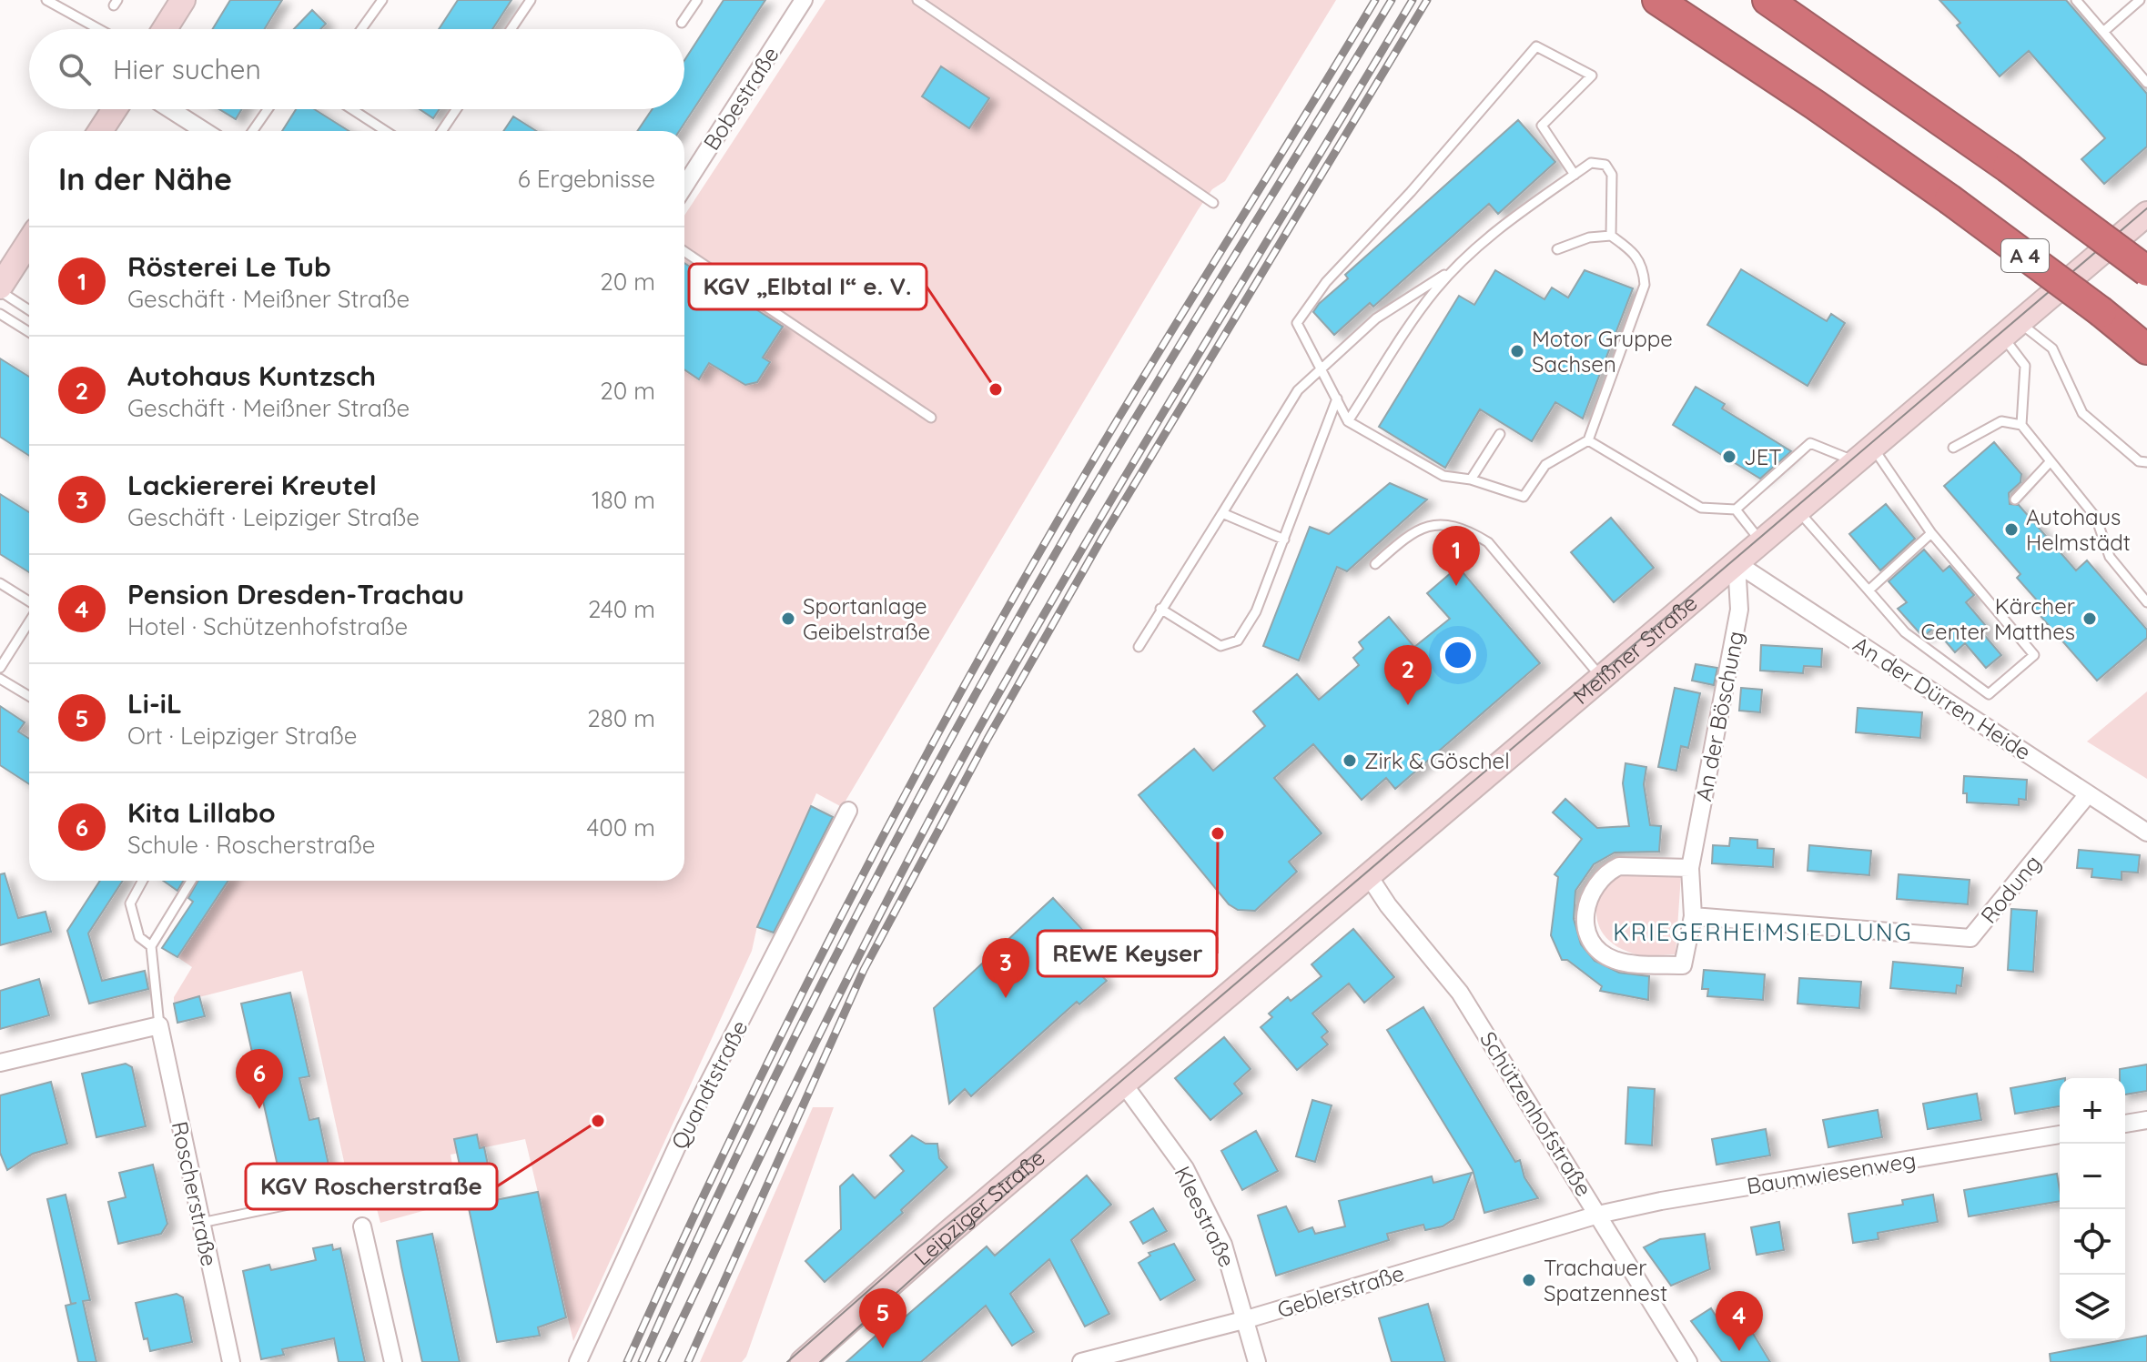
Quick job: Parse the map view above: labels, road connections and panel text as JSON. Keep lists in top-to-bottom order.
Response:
{
  "streets": {
    "highway": ["A 4"],
    "main road": ["Meißner Straße", "Leipziger Straße"],
    "street": [
      "Bobestraße",
      "An der Dürren Heide",
      "An der Böschung",
      "Rodung",
      "Quandtstraße",
      "Schützenhofstraße",
      "Baumwiesenweg",
      "Roscherstraße",
      "Kleestraße",
      "Geblerstraße"
    ]
  },
  "crossings": [
    ["Meißner Straße", "An der Dürren Heide"],
    ["Meißner Straße", "An der Böschung"],
    ["Meißner Straße", "Schützenhofstraße"],
    ["Meißner Straße", "Leipziger Straße"],
    ["Meißner Straße", "Kleestraße"],
    ["An der Dürren Heide", "An der Böschung"],
    ["An der Dürren Heide", "Rodung"],
    ["An der Böschung", "Rodung"],
    ["Schützenhofstraße", "Baumwiesenweg"],
    ["Schützenhofstraße", "Geblerstraße"],
    ["Baumwiesenweg", "Geblerstraße"],
    ["Leipziger Straße", "Kleestraße"],
    ["Kleestraße", "Geblerstraße"]
  ],
  "districts": ["KRIEGERHEIMSIEDLUNG"],
  "places": [
    "Motor Gruppe Sachsen",
    "KGV „Elbtal I“ e. V.",
    "JET",
    "Autohaus Helmstädt",
    "Sportanlage Geibelstraße",
    "Kärcher Center Matthes",
    "Zirk & Göschel",
    "REWE Keyser",
    "KGV Roscherstraße",
    "Trachauer Spatzennest"
  ],
  "page": {
    "search": "Hier suchen",
    "heading": ["In der Nähe", "6 Ergebnisse"],
    "list": [
      {
        "mark": "1",
        "name": "Rösterei Le Tub",
        "note": "Geschäft · Meißner Straße",
        "value": "20 m"
      },
      {
        "mark": "2",
        "name": "Autohaus Kuntzsch",
        "note": "Geschäft · Meißner Straße",
        "value": "20 m"
      },
      {
        "mark": "3",
        "name": "Lackiererei Kreutel",
        "note": "Geschäft · Leipziger Straße",
        "value": "180 m"
      },
      {
        "mark": "4",
        "name": "Pension Dresden-Trachau",
        "note": "Hotel · Schützenhofstraße",
        "value": "240 m"
      },
      {
        "mark": "5",
        "name": "Li-iL",
        "note": "Ort · Leipziger Straße",
        "value": "280 m"
      },
      {
        "mark": "6",
        "name": "Kita Lillabo",
        "note": "Schule · Roscherstraße",
        "value": "400 m"
      }
    ],
    "pins": [
      "1",
      "2",
      "3",
      "6",
      "5",
      "4"
    ],
    "map_buttons": ["+", "−"]
  }
}
